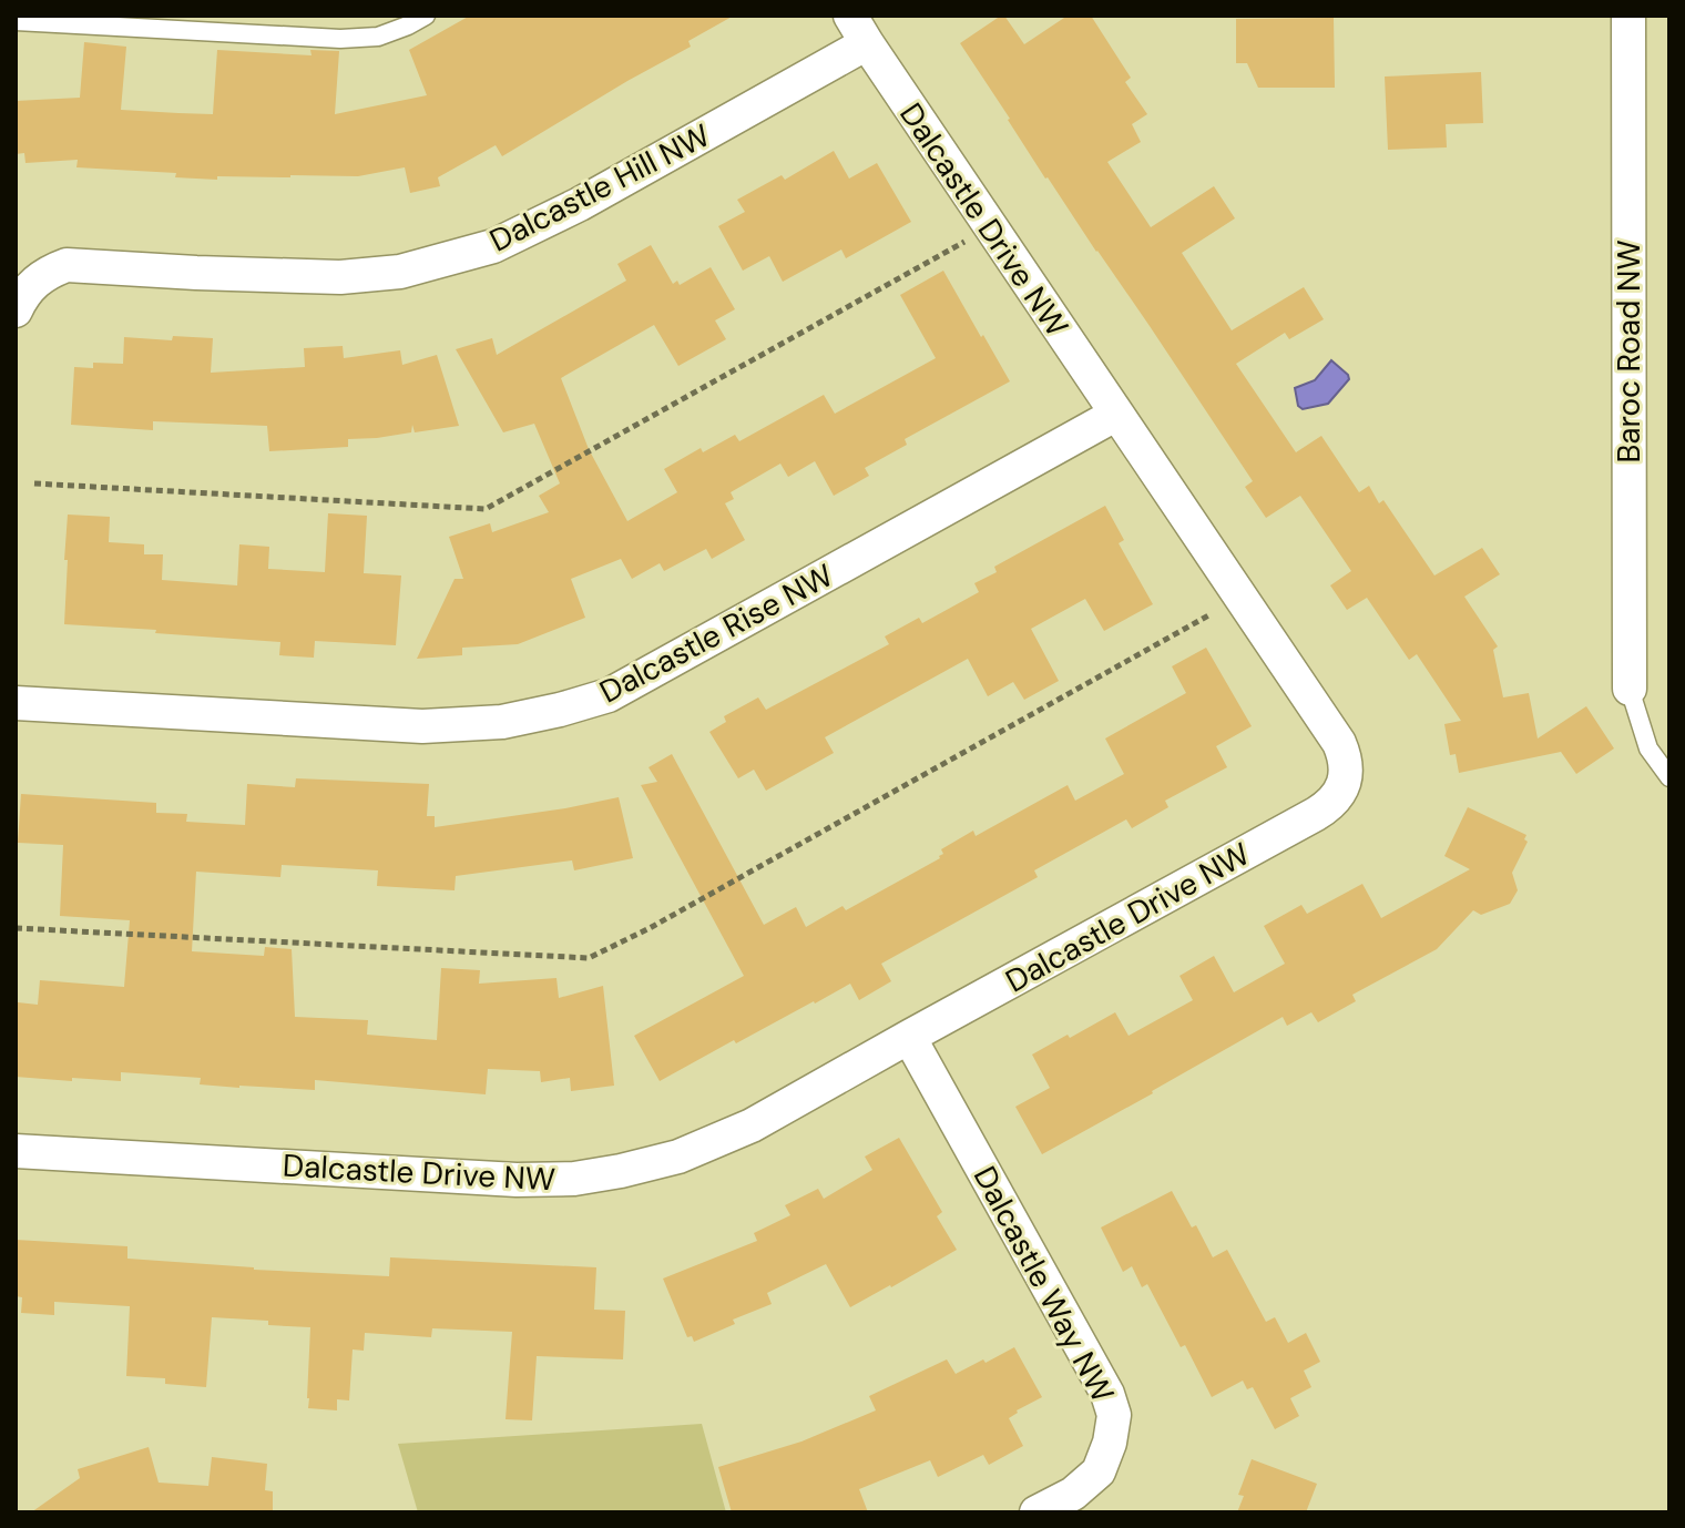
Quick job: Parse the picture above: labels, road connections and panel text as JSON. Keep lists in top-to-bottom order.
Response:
{
  "streets": {
    "street": [
      "Dalcastle Hill NW",
      "Dalcastle Drive NW",
      "Baroc Road NW",
      "Dalcastle Rise NW",
      "Dalcastle Way NW"
    ]
  },
  "crossings": [
    ["Dalcastle Hill NW", "Dalcastle Drive NW"],
    ["Dalcastle Drive NW", "Dalcastle Rise NW"],
    ["Dalcastle Drive NW", "Dalcastle Way NW"]
  ]
}
